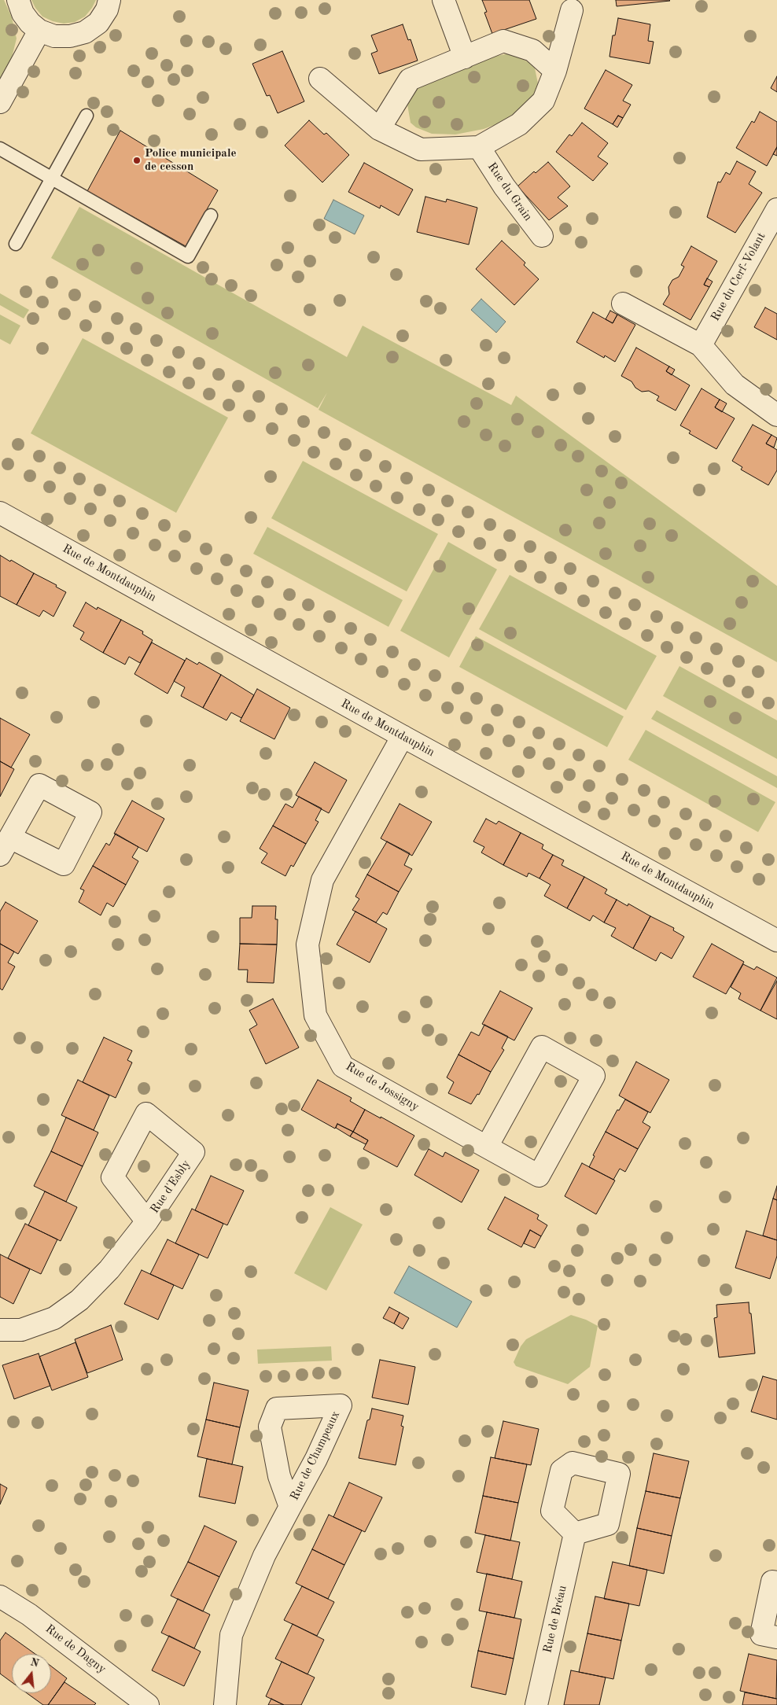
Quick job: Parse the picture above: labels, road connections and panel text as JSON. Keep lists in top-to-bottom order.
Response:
{
  "streets": {
    "street": [
      "Rue du Grain",
      "Rue du Cerf-Volant",
      "Rue de Montdauphin",
      "Rue de Jossigny",
      "Rue d'Esbly",
      "Rue de Champeaux",
      "Rue de Bréau",
      "Rue de Dagny"
    ]
  },
  "crossings": [
    ["Rue de Montdauphin", "Rue de Jossigny"]
  ],
  "places": ["Police municipale de cesson"],
  "north": "top"
}
